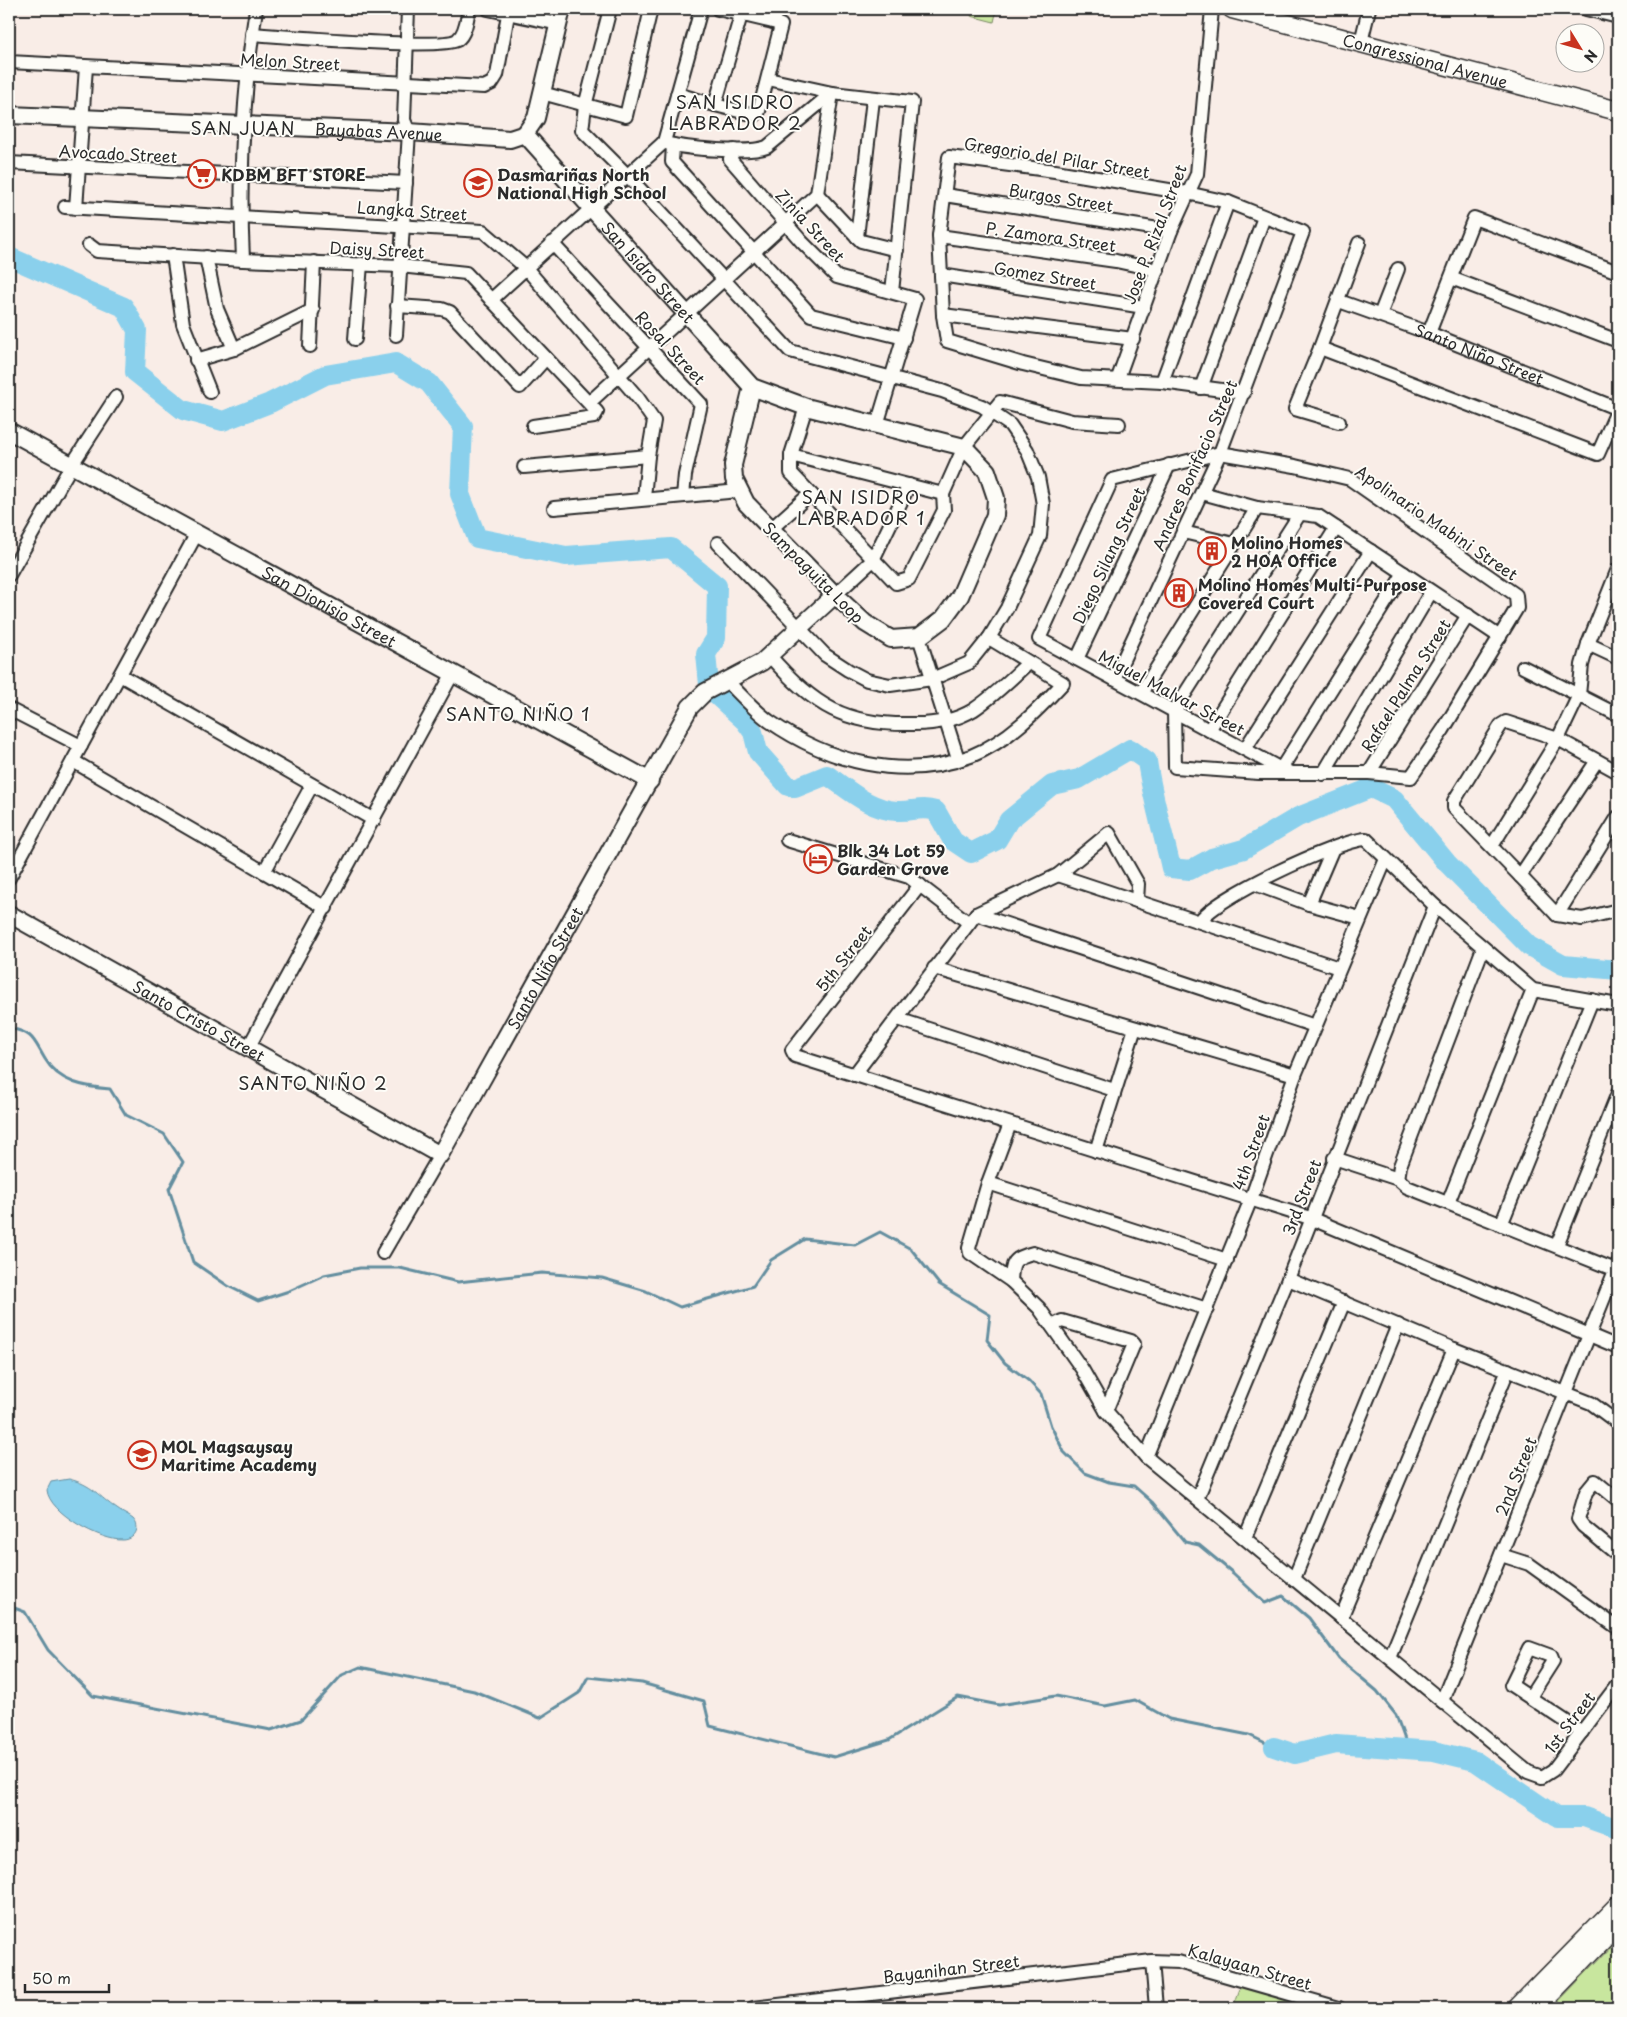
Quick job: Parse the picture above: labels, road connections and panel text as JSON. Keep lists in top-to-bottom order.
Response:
{
  "streets": {
    "main road": ["Congressional Avenue"],
    "street": [
      "Melon Street",
      "Bayabas Avenue",
      "Avocado Street",
      "Gregorio del Pilar Street",
      "Burgos Street",
      "Langka Street",
      "Zinia Street",
      "Jose P. Rizal Street",
      "P. Zamora Street",
      "Daisy Street",
      "San Isidro Street",
      "Gomez Street",
      "Rosal Street",
      "Santo Niño Street",
      "Andres Bonifacio Street",
      "Apolinario Mabini Street",
      "Diego Silang Street",
      "Sampaguita Loop",
      "San Dionisio Street",
      "Rafael Palma Street",
      "Miguel Malvar Street",
      "5th Street",
      "Santo Cristo Street",
      "4th Street",
      "3rd Street",
      "2nd Street",
      "1st Street",
      "Kalayaan Street",
      "Bayanihan Street"
    ]
  },
  "crossings": [
    ["Bayabas Avenue", "San Isidro Street"],
    ["Avocado Street", "Langka Street"],
    ["Gregorio del Pilar Street", "Burgos Street"],
    ["Gregorio del Pilar Street", "Jose P. Rizal Street"],
    ["Gregorio del Pilar Street", "Andres Bonifacio Street"],
    ["Burgos Street", "Jose P. Rizal Street"],
    ["Jose P. Rizal Street", "P. Zamora Street"],
    ["Jose P. Rizal Street", "Gomez Street"],
    ["San Isidro Street", "Sampaguita Loop"],
    ["Santo Niño Street", "San Dionisio Street"],
    ["Santo Niño Street", "Santo Cristo Street"],
    ["Andres Bonifacio Street", "Apolinario Mabini Street"],
    ["Andres Bonifacio Street", "Miguel Malvar Street"],
    ["Apolinario Mabini Street", "Diego Silang Street"],
    ["Apolinario Mabini Street", "Miguel Malvar Street"],
    ["Diego Silang Street", "Miguel Malvar Street"],
    ["2nd Street", "1st Street"],
    ["Kalayaan Street", "Bayanihan Street"]
  ],
  "districts": [
    "SAN ISIDRO LABRADOR 2",
    "SAN JUAN",
    "SAN ISIDRO LABRADOR 1",
    "SANTO NIÑO 1",
    "SANTO NIÑO 2"
  ],
  "places": {
    "supermarket": ["KDBM BFT STORE"],
    "school or university": ["Dasmariñas North National High School", "MOL Magsaysay Maritime Academy"],
    "building": ["Molino Homes 2 HOA Office", "Molino Homes Multi-Purpose Covered Court"],
    "hotel": ["Blk 34 Lot 59 Garden Grove"]
  },
  "scale_bar": "50 m",
  "north": "bottom right"
}
